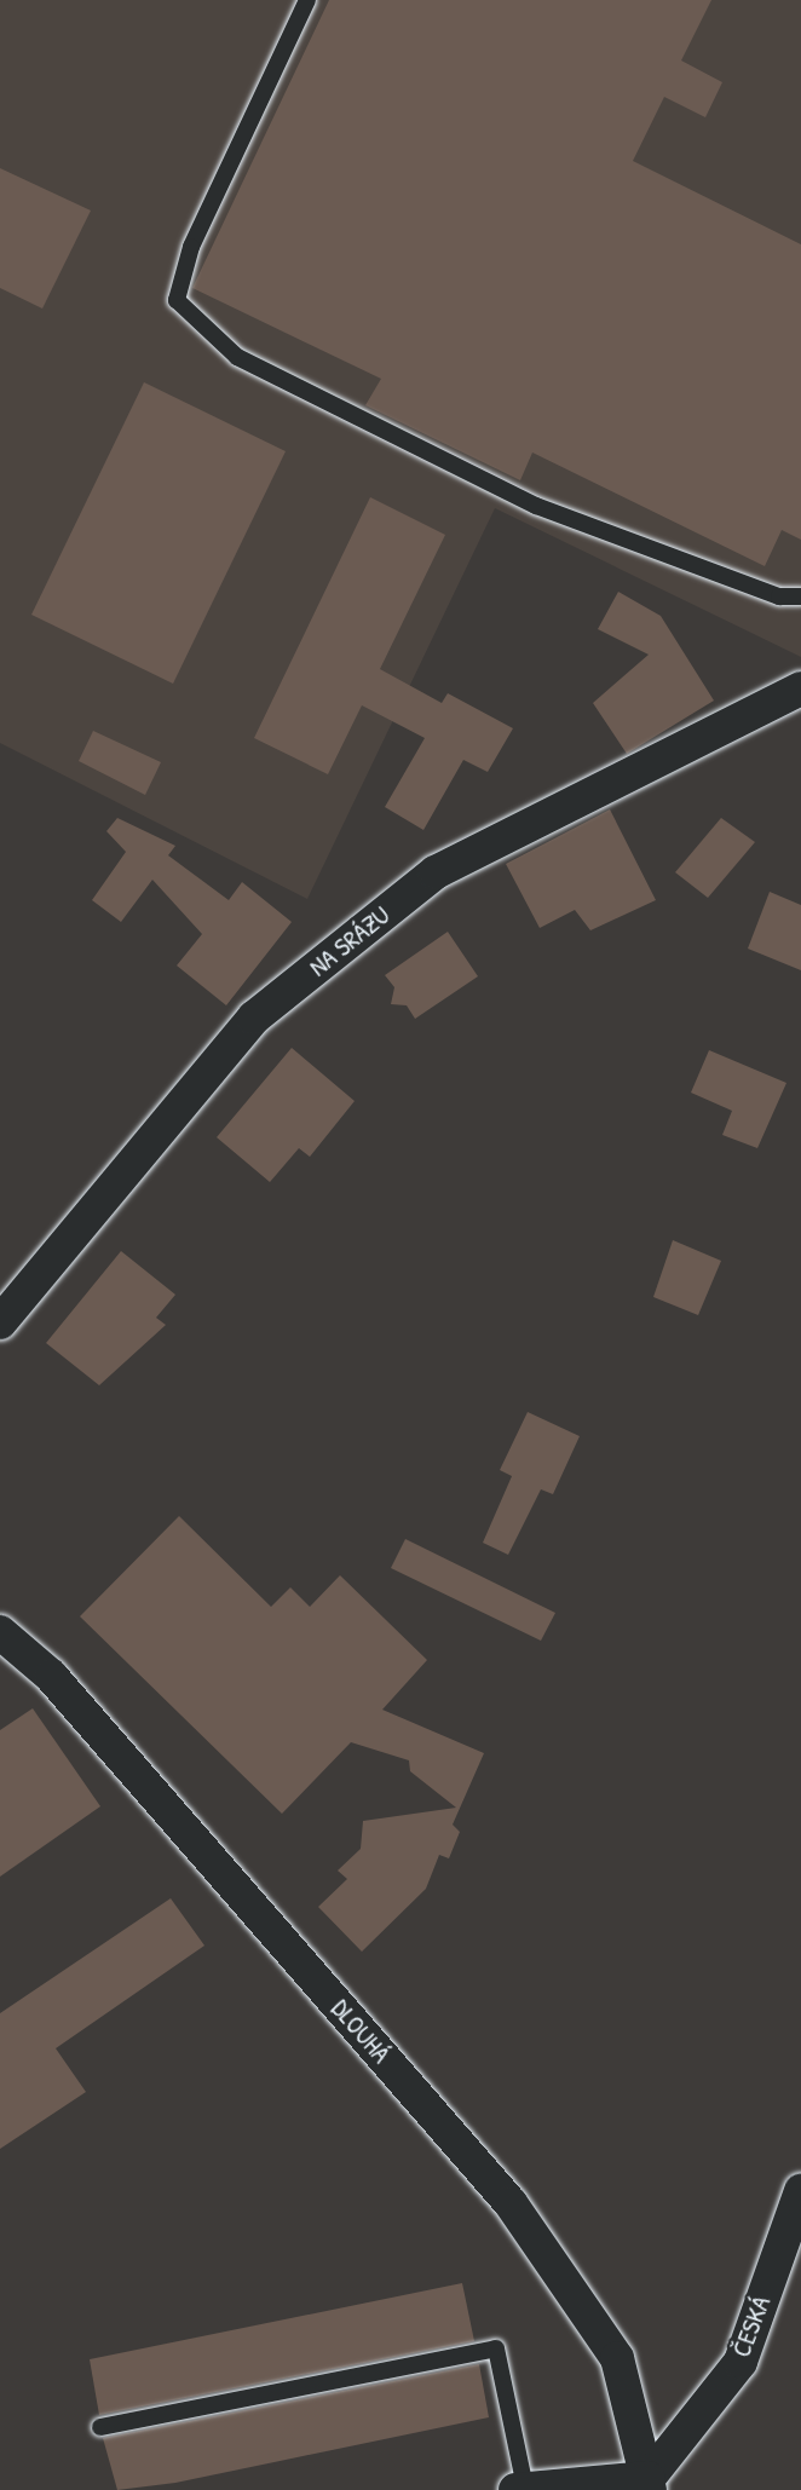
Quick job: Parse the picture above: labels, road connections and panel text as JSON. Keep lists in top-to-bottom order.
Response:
{
  "streets": {
    "street": ["NA SRÁZU", "DLOUHÁ", "ČESKÁ"]
  },
  "crossings": [
    ["DLOUHÁ", "ČESKÁ"]
  ]
}
